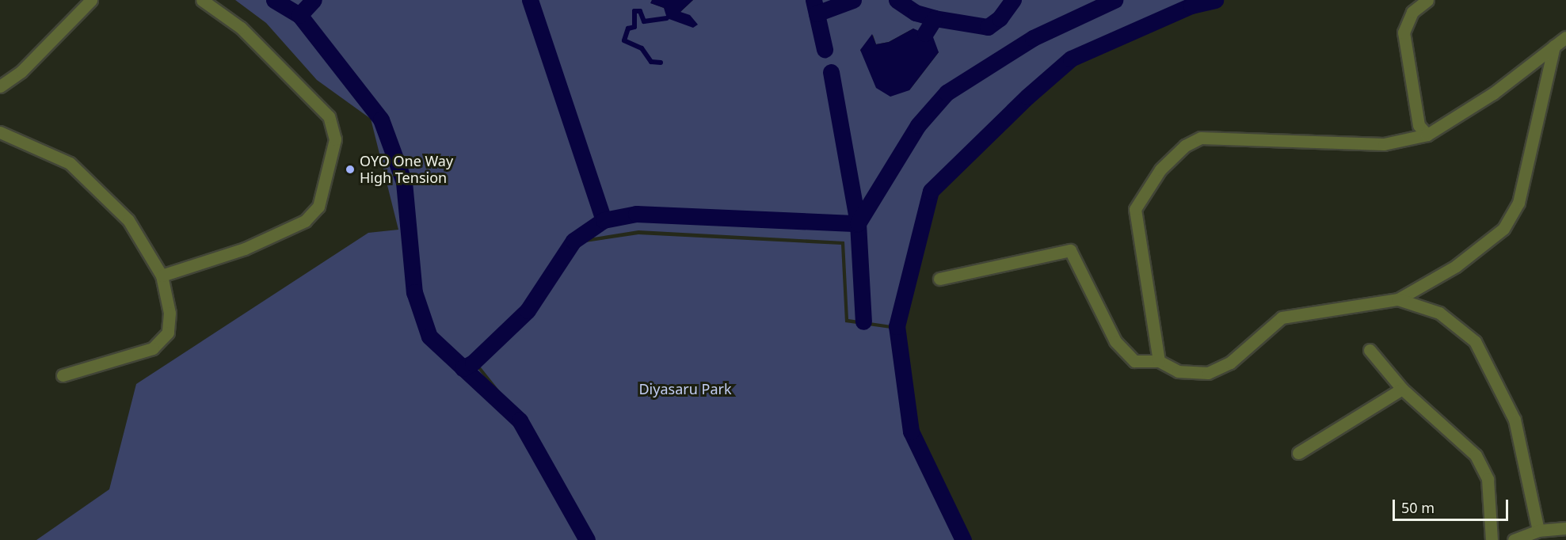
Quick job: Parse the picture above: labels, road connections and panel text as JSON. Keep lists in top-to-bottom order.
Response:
{
  "parks": ["Diyasaru Park"],
  "places": ["OYO One Way High Tension"],
  "scale_bar": "50 m"
}
